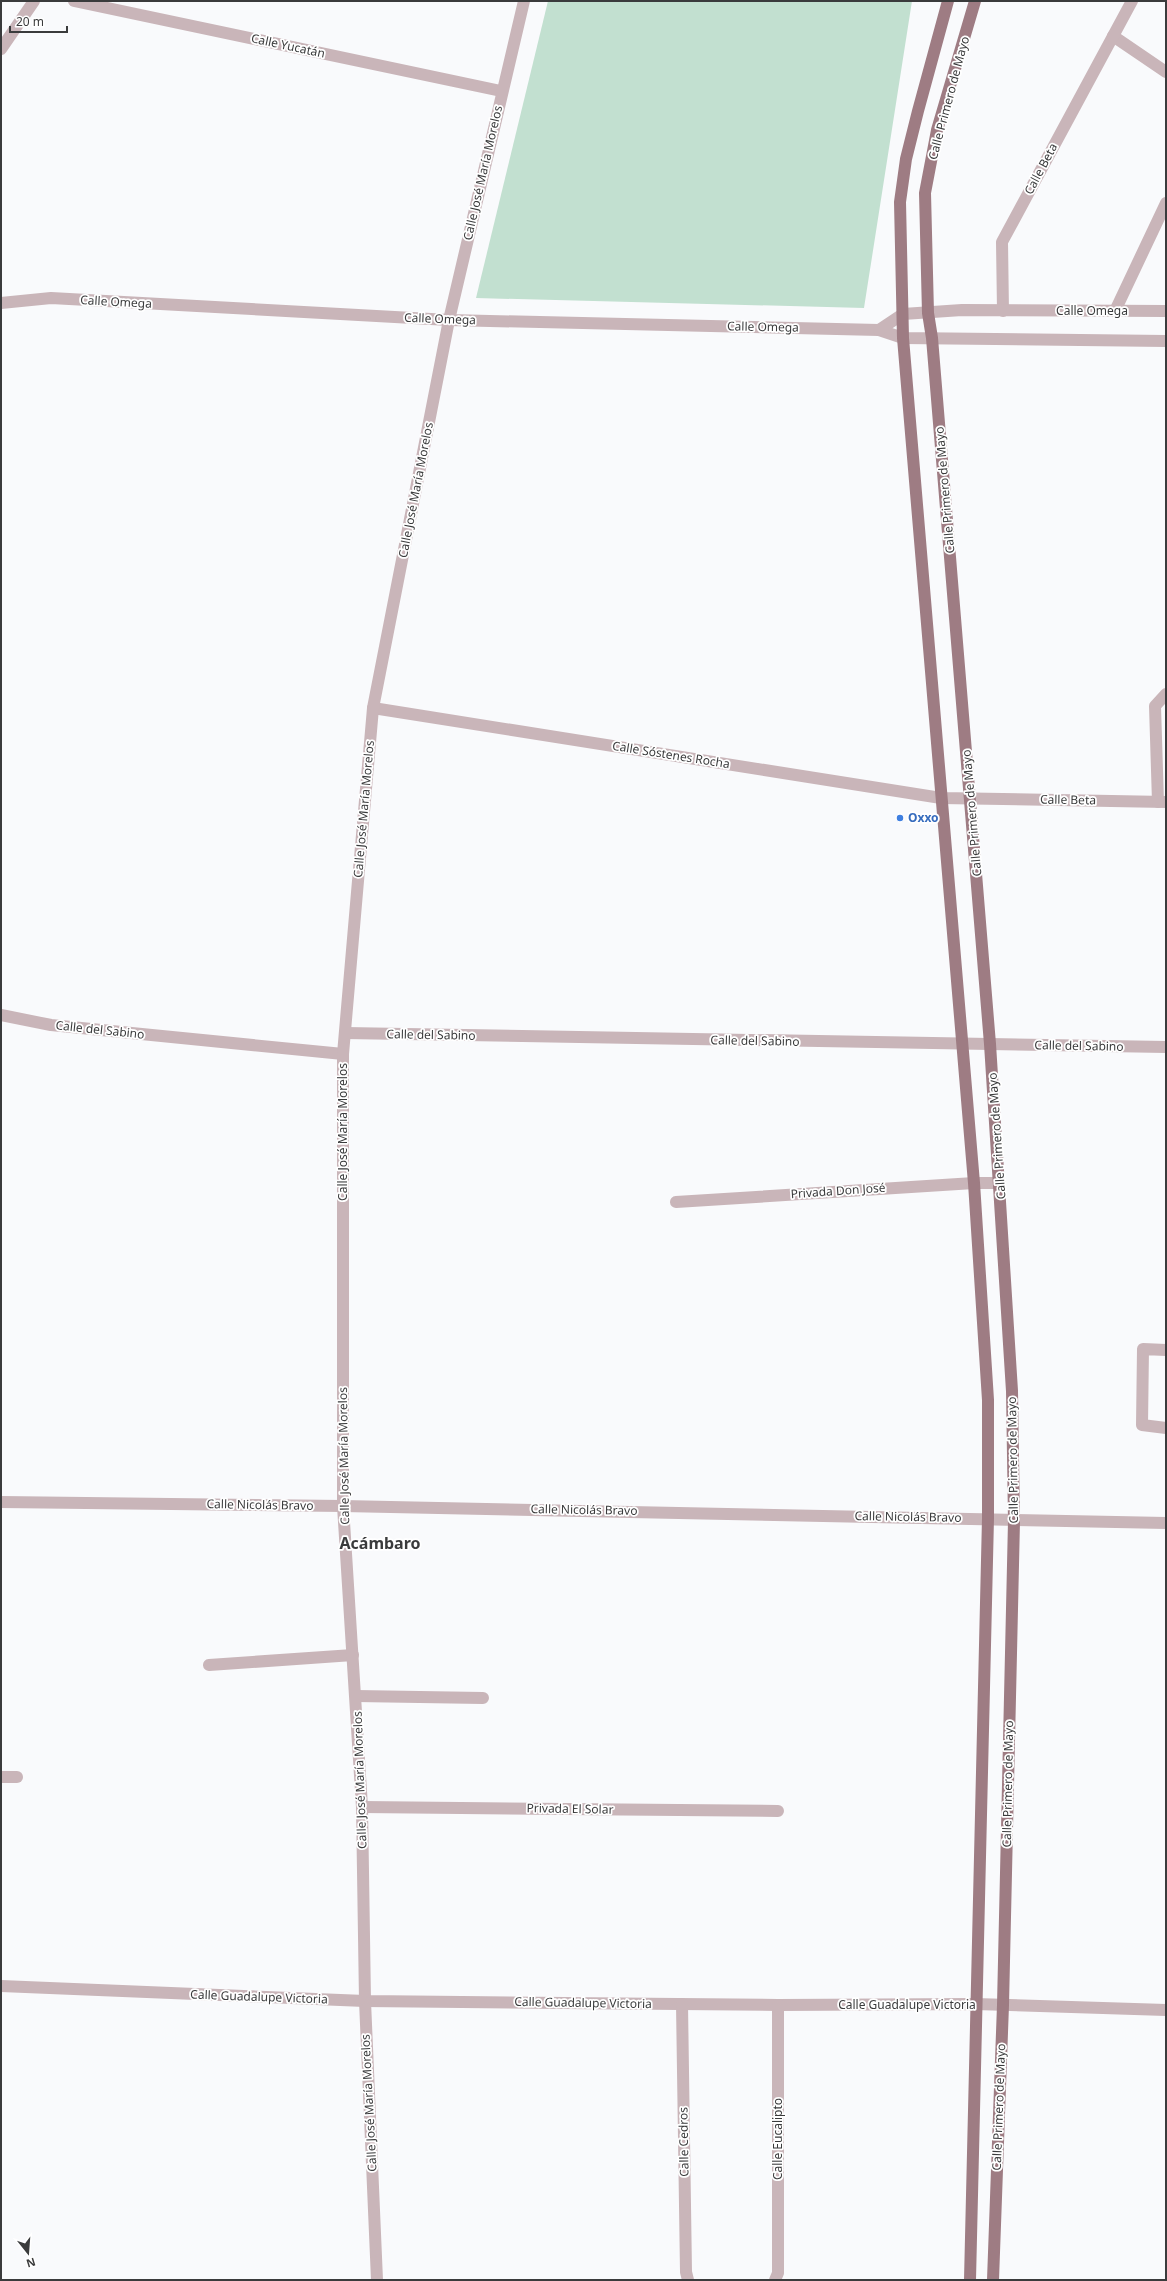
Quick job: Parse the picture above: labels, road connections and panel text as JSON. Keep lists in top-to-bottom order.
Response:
{
  "streets": {
    "main road": ["Calle Primero de Mayo"],
    "street": [
      "Calle Yucatán",
      "Calle Beta",
      "Calle José María Morelos",
      "Calle Omega",
      "Calle Sóstenes Rocha",
      "Calle del Sabino",
      "Privada Don José",
      "Calle Nicolás Bravo",
      "Privada El Solar",
      "Calle Guadalupe Victoria",
      "Calle Eucalipto",
      "Calle Cedros"
    ]
  },
  "crossings": [
    ["Calle Yucatán", "Calle José María Morelos"],
    ["Calle Primero de Mayo", "Calle Beta"],
    ["Calle Primero de Mayo", "Calle Omega"],
    ["Calle Primero de Mayo", "Calle Sóstenes Rocha"],
    ["Calle Primero de Mayo", "Calle del Sabino"],
    ["Calle Primero de Mayo", "Privada Don José"],
    ["Calle Primero de Mayo", "Calle Nicolás Bravo"],
    ["Calle Primero de Mayo", "Calle Guadalupe Victoria"],
    ["Calle Beta", "Calle Omega"],
    ["Calle Beta", "Calle Sóstenes Rocha"],
    ["Calle José María Morelos", "Calle Omega"],
    ["Calle José María Morelos", "Calle Sóstenes Rocha"],
    ["Calle José María Morelos", "Calle del Sabino"],
    ["Calle José María Morelos", "Calle Nicolás Bravo"],
    ["Calle José María Morelos", "Privada El Solar"],
    ["Calle José María Morelos", "Calle Guadalupe Victoria"],
    ["Calle Guadalupe Victoria", "Calle Eucalipto"],
    ["Calle Guadalupe Victoria", "Calle Cedros"]
  ],
  "districts": ["Acámbaro"],
  "places": ["Oxxo"],
  "scale_bar": "20 m",
  "north": "bottom"
}
